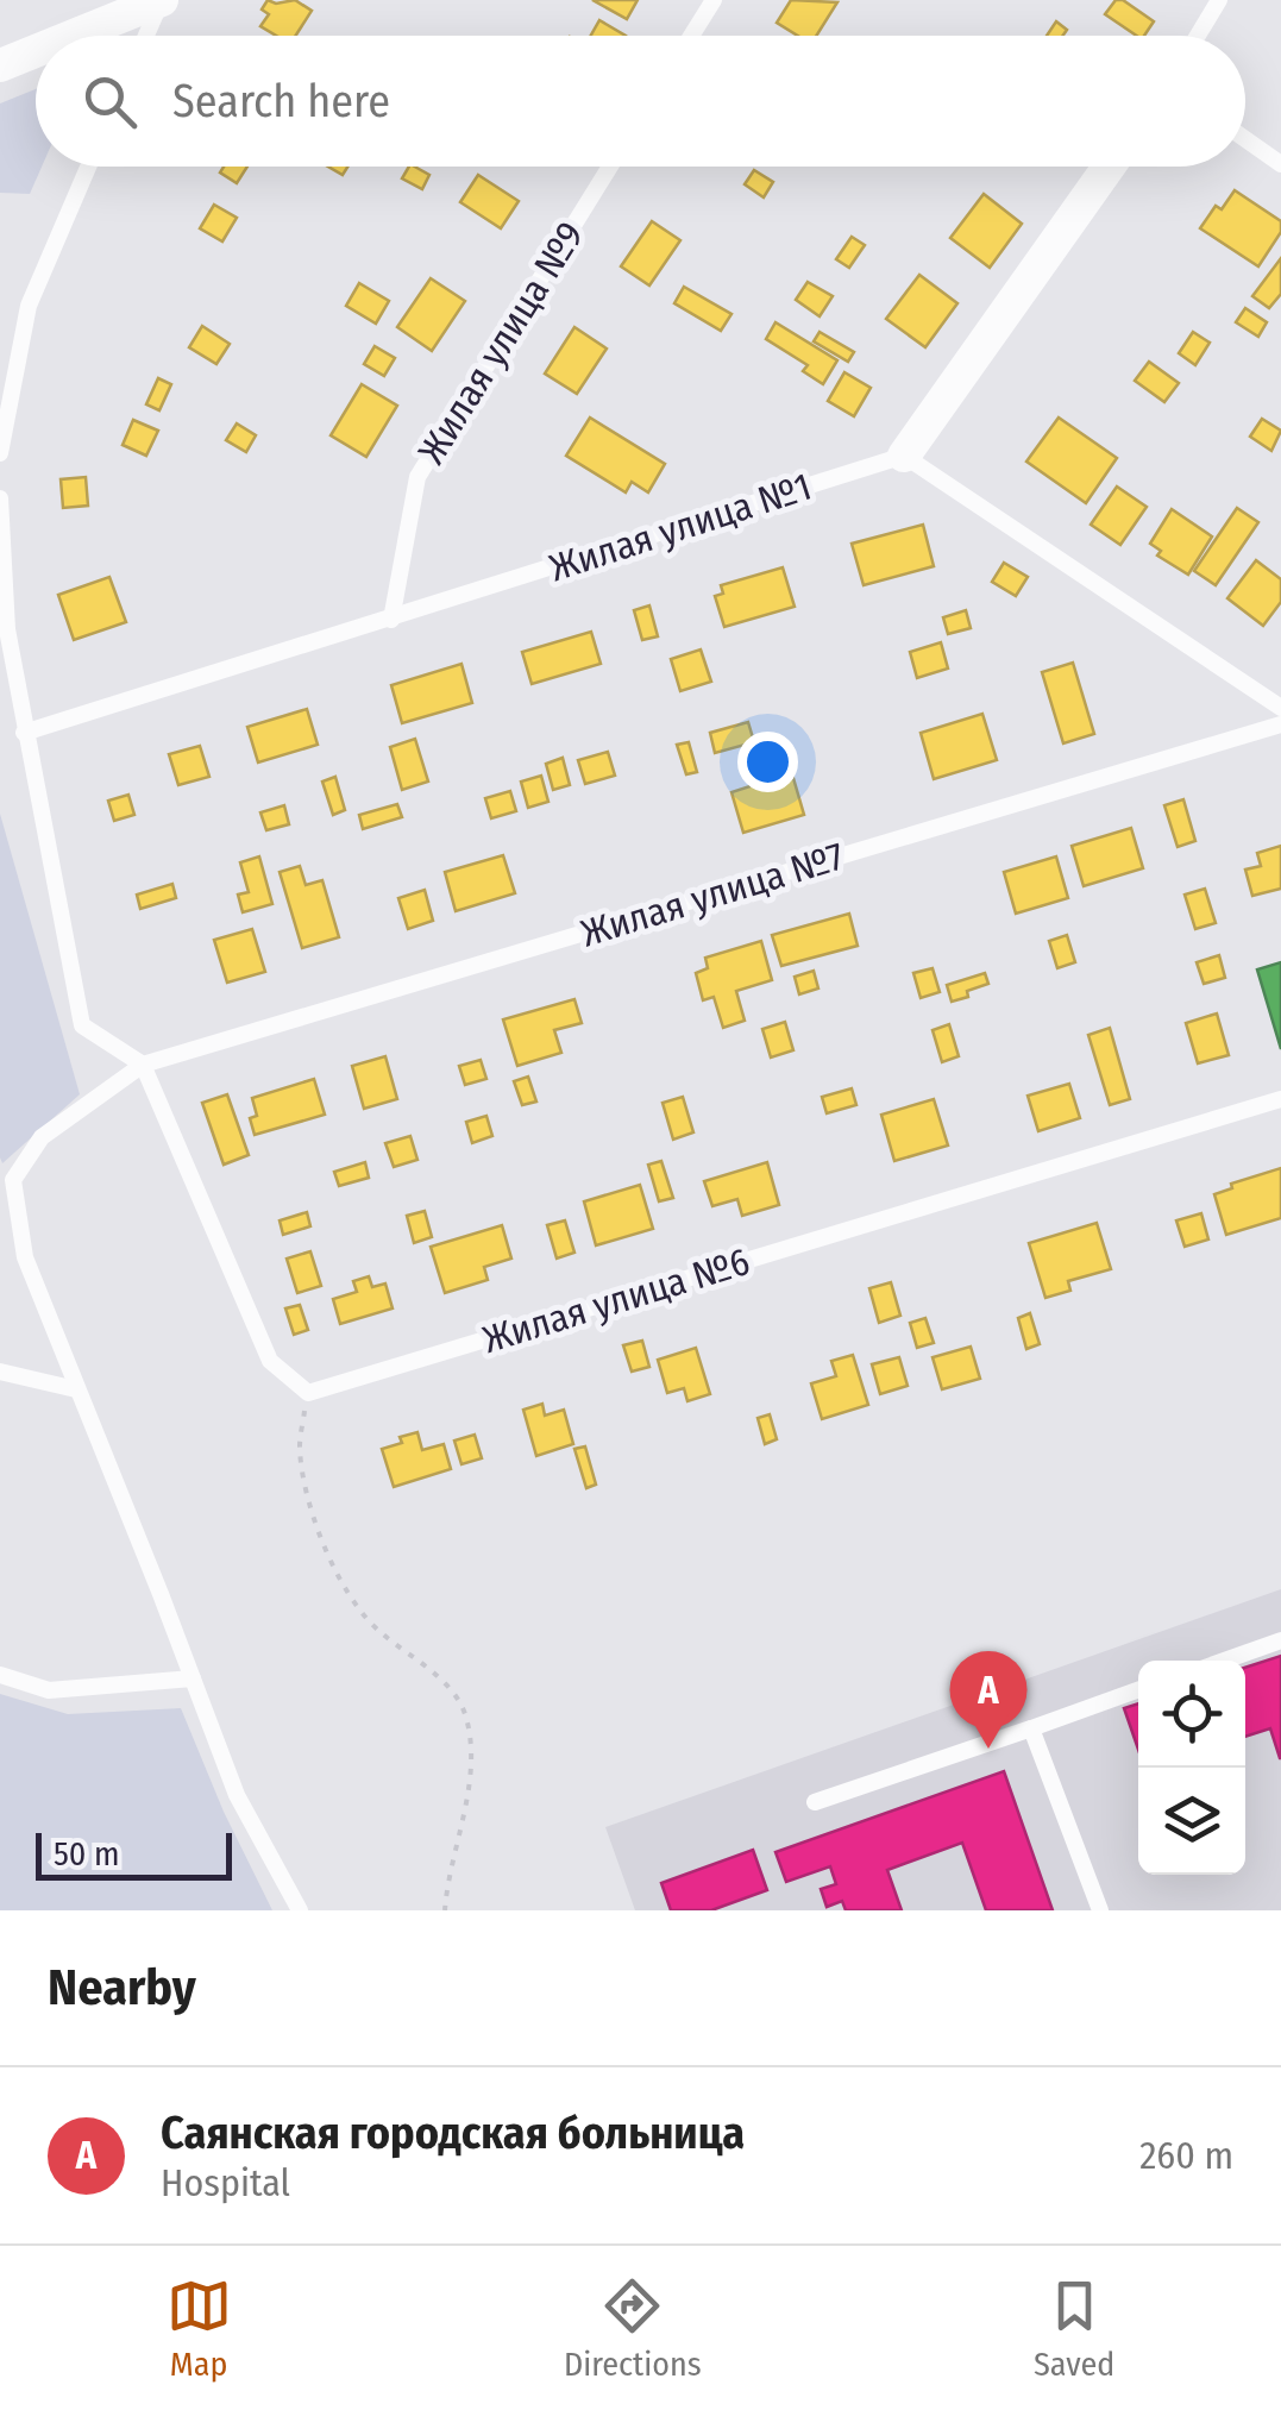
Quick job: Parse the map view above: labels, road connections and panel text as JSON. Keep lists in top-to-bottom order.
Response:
{
  "streets": {
    "lane": [
      "Жилая улица №9",
      "Жилая улица №1",
      "Жилая улица №7",
      "Жилая улица №6"
    ]
  },
  "crossings": [
    ["Жилая улица №9", "Жилая улица №1"]
  ],
  "scale_bar": "50 m",
  "page": {
    "search": "Search here",
    "pins": "A",
    "scale": "50 m",
    "heading": "Nearby",
    "list": [
      {
        "mark": "A",
        "name": "Саянская городская больница",
        "note": "Hospital",
        "value": "260 m"
      }
    ],
    "nav": ["Map", "Directions", "Saved"]
  }
}
